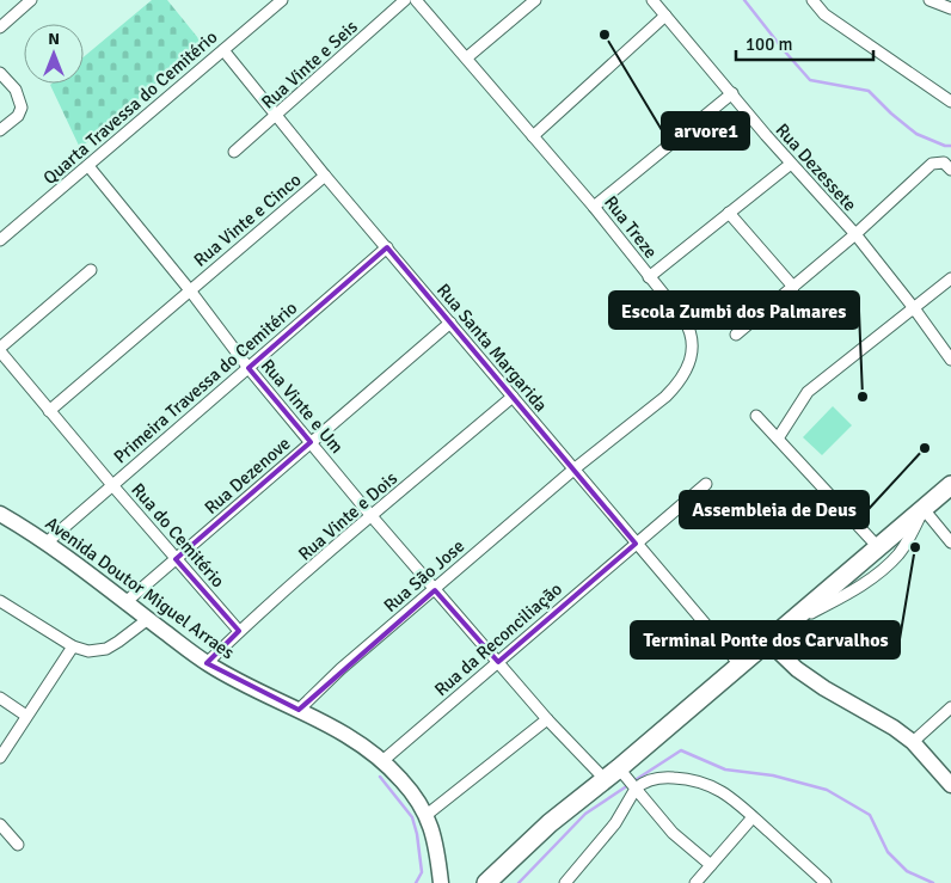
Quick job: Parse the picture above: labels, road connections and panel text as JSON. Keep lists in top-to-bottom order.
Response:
{
  "streets": {
    "main road": ["Avenida Doutor Miguel Arraes"],
    "street": [
      "Rua Vinte e Seis",
      "Quarta Travessa do Cemitério",
      "Rua Dezessete",
      "Rua Vinte e Cinco",
      "Rua Treze",
      "Rua Santa Margarida",
      "Primeira Travessa do Cemitério",
      "Rua Vinte e Um",
      "Rua Dezenove",
      "Rua Vinte e Dois",
      "Rua do Cemitério",
      "Rua São Jose",
      "Rua da Reconciliação"
    ]
  },
  "crossings": [
    ["Rua Vinte e Seis", "Rua Santa Margarida"],
    ["Quarta Travessa do Cemitério", "Rua Santa Margarida"],
    ["Quarta Travessa do Cemitério", "Rua Vinte e Um"],
    ["Rua Vinte e Cinco", "Rua Santa Margarida"],
    ["Rua Vinte e Cinco", "Rua Vinte e Um"],
    ["Rua Vinte e Cinco", "Rua do Cemitério"],
    ["Rua Treze", "Rua Santa Margarida"],
    ["Rua Treze", "Rua São Jose"],
    ["Rua Santa Margarida", "Primeira Travessa do Cemitério"],
    ["Rua Santa Margarida", "Rua Dezenove"],
    ["Rua Santa Margarida", "Rua Vinte e Dois"],
    ["Rua Santa Margarida", "Rua São Jose"],
    ["Rua Santa Margarida", "Rua da Reconciliação"],
    ["Primeira Travessa do Cemitério", "Rua Vinte e Um"],
    ["Primeira Travessa do Cemitério", "Rua do Cemitério"],
    ["Primeira Travessa do Cemitério", "Avenida Doutor Miguel Arraes"],
    ["Rua Vinte e Um", "Rua Dezenove"],
    ["Rua Vinte e Um", "Rua Vinte e Dois"],
    ["Rua Vinte e Um", "Rua São Jose"],
    ["Rua Vinte e Um", "Rua da Reconciliação"],
    ["Rua Dezenove", "Rua do Cemitério"],
    ["Rua Dezenove", "Avenida Doutor Miguel Arraes"],
    ["Rua Vinte e Dois", "Rua do Cemitério"],
    ["Rua Vinte e Dois", "Avenida Doutor Miguel Arraes"],
    ["Rua São Jose", "Avenida Doutor Miguel Arraes"],
    ["Avenida Doutor Miguel Arraes", "Rua da Reconciliação"]
  ],
  "places": [
    "arvore1",
    "Escola Zumbi dos Palmares",
    "Assembleia de Deus",
    "Terminal Ponte dos Carvalhos"
  ],
  "scale_bar": "100 m",
  "north": "top"
}
